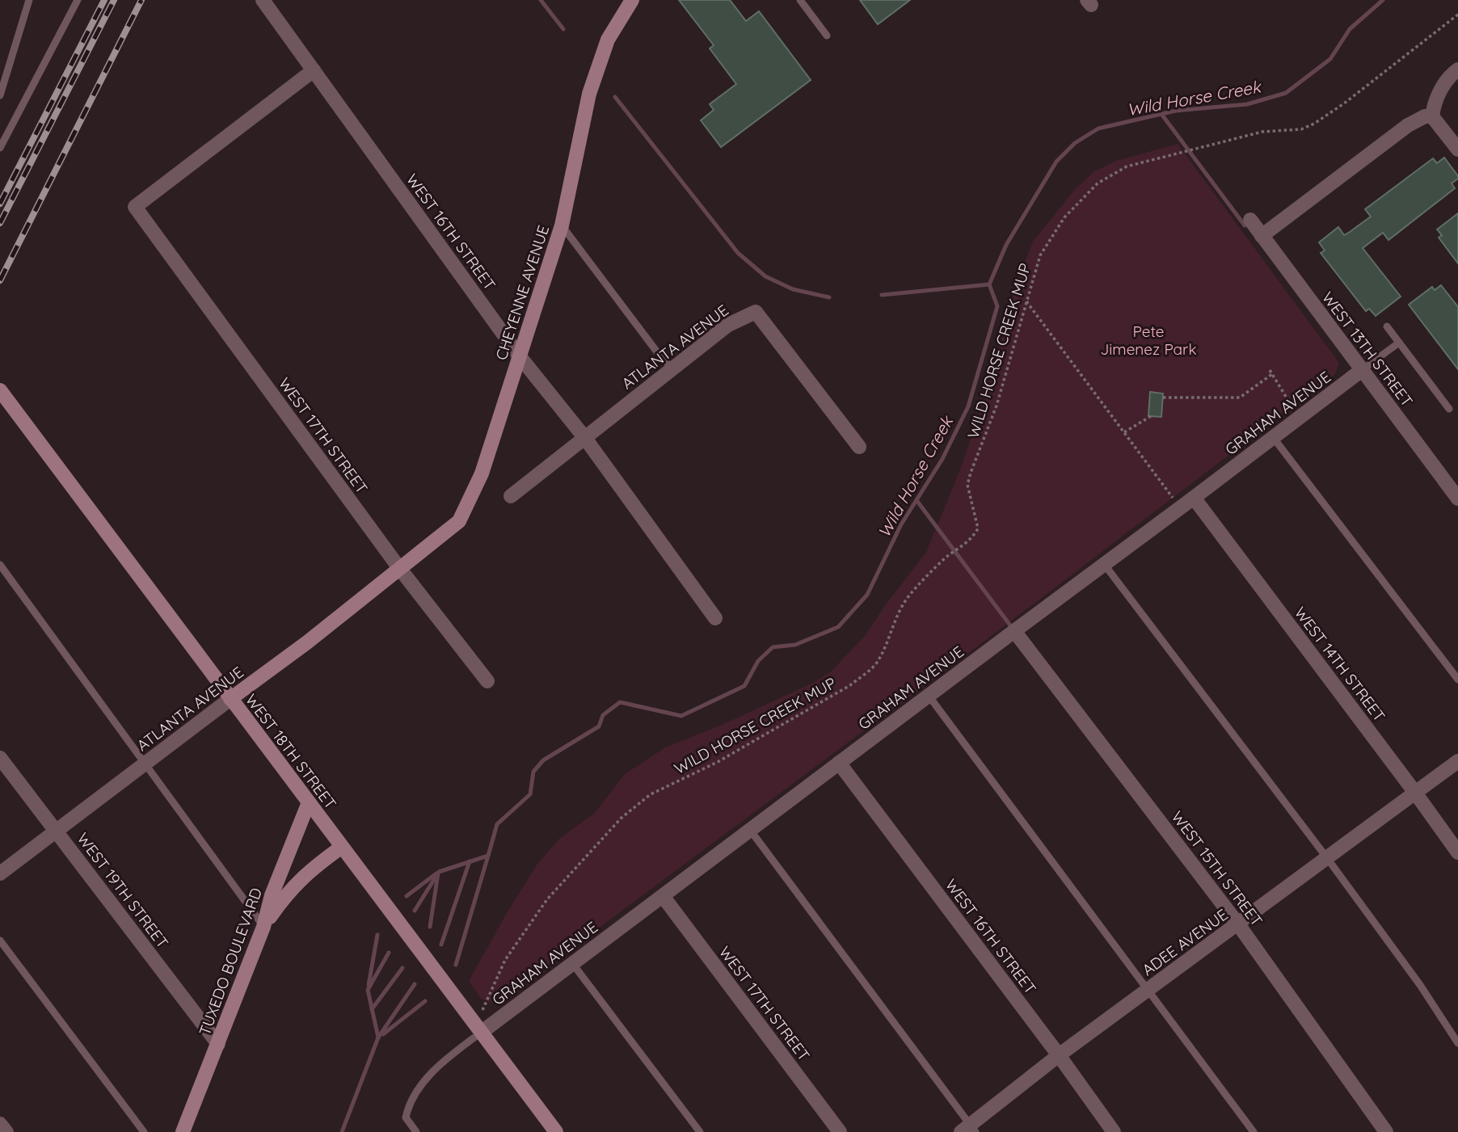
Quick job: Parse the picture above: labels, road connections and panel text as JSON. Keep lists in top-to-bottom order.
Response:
{
  "streets": {
    "street": [
      "WEST 16TH STREET",
      "CHEYENNE AVENUE",
      "ATLANTA AVENUE",
      "WEST 13TH STREET",
      "GRAHAM AVENUE",
      "WEST 17TH STREET",
      "WEST 14TH STREET",
      "WEST 18TH STREET",
      "WEST 15TH STREET",
      "WEST 19TH STREET",
      "ADEE AVENUE",
      "TUXEDO BOULEVARD"
    ],
    "path": ["WILD HORSE CREEK MUP"]
  },
  "crossings": [
    ["WEST 16TH STREET", "CHEYENNE AVENUE"],
    ["WEST 16TH STREET", "ATLANTA AVENUE"],
    ["WEST 16TH STREET", "GRAHAM AVENUE"],
    ["WEST 16TH STREET", "WEST 17TH STREET"],
    ["WEST 16TH STREET", "ADEE AVENUE"],
    ["CHEYENNE AVENUE", "ATLANTA AVENUE"],
    ["CHEYENNE AVENUE", "WEST 17TH STREET"],
    ["ATLANTA AVENUE", "WEST 17TH STREET"],
    ["ATLANTA AVENUE", "WEST 18TH STREET"],
    ["ATLANTA AVENUE", "WEST 19TH STREET"],
    ["WEST 13TH STREET", "GRAHAM AVENUE"],
    ["WILD HORSE CREEK MUP", "GRAHAM AVENUE"],
    ["WILD HORSE CREEK MUP", "WEST 18TH STREET"],
    ["GRAHAM AVENUE", "WEST 17TH STREET"],
    ["GRAHAM AVENUE", "WEST 14TH STREET"],
    ["GRAHAM AVENUE", "WEST 18TH STREET"],
    ["GRAHAM AVENUE", "WEST 15TH STREET"],
    ["WEST 14TH STREET", "ADEE AVENUE"],
    ["WEST 18TH STREET", "TUXEDO BOULEVARD"],
    ["WEST 15TH STREET", "ADEE AVENUE"],
    ["WEST 19TH STREET", "TUXEDO BOULEVARD"]
  ],
  "water": ["Wild Horse Creek"],
  "parks": ["Pete Jimenez Park"]
}
